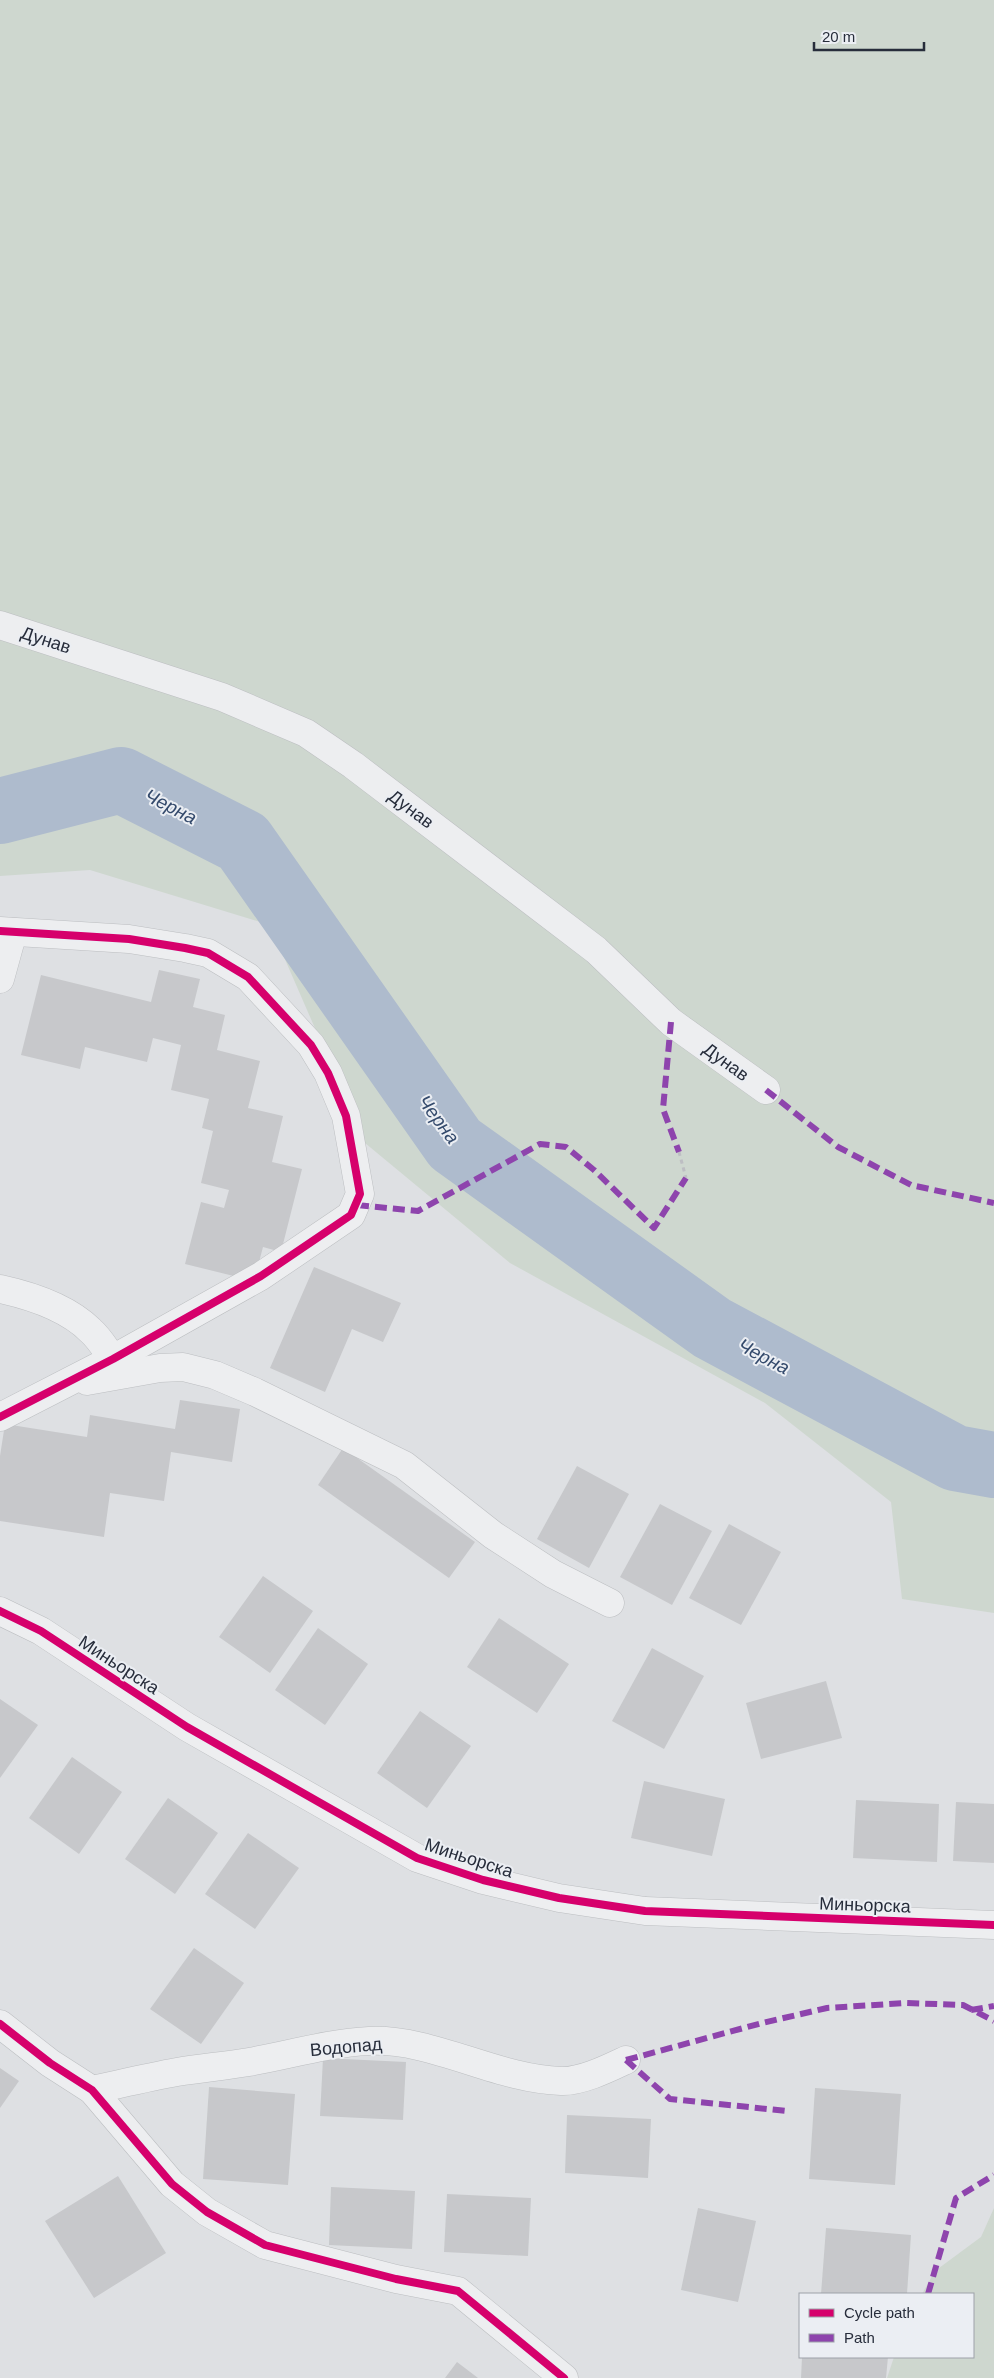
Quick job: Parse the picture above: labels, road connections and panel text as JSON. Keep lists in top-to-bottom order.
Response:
{
  "streets": {
    "street": ["Дунав", "Миньорска", "Водопад"]
  },
  "water": ["Черна"],
  "legend": ["Cycle path", "Path"],
  "scale_bar": "20 m"
}
